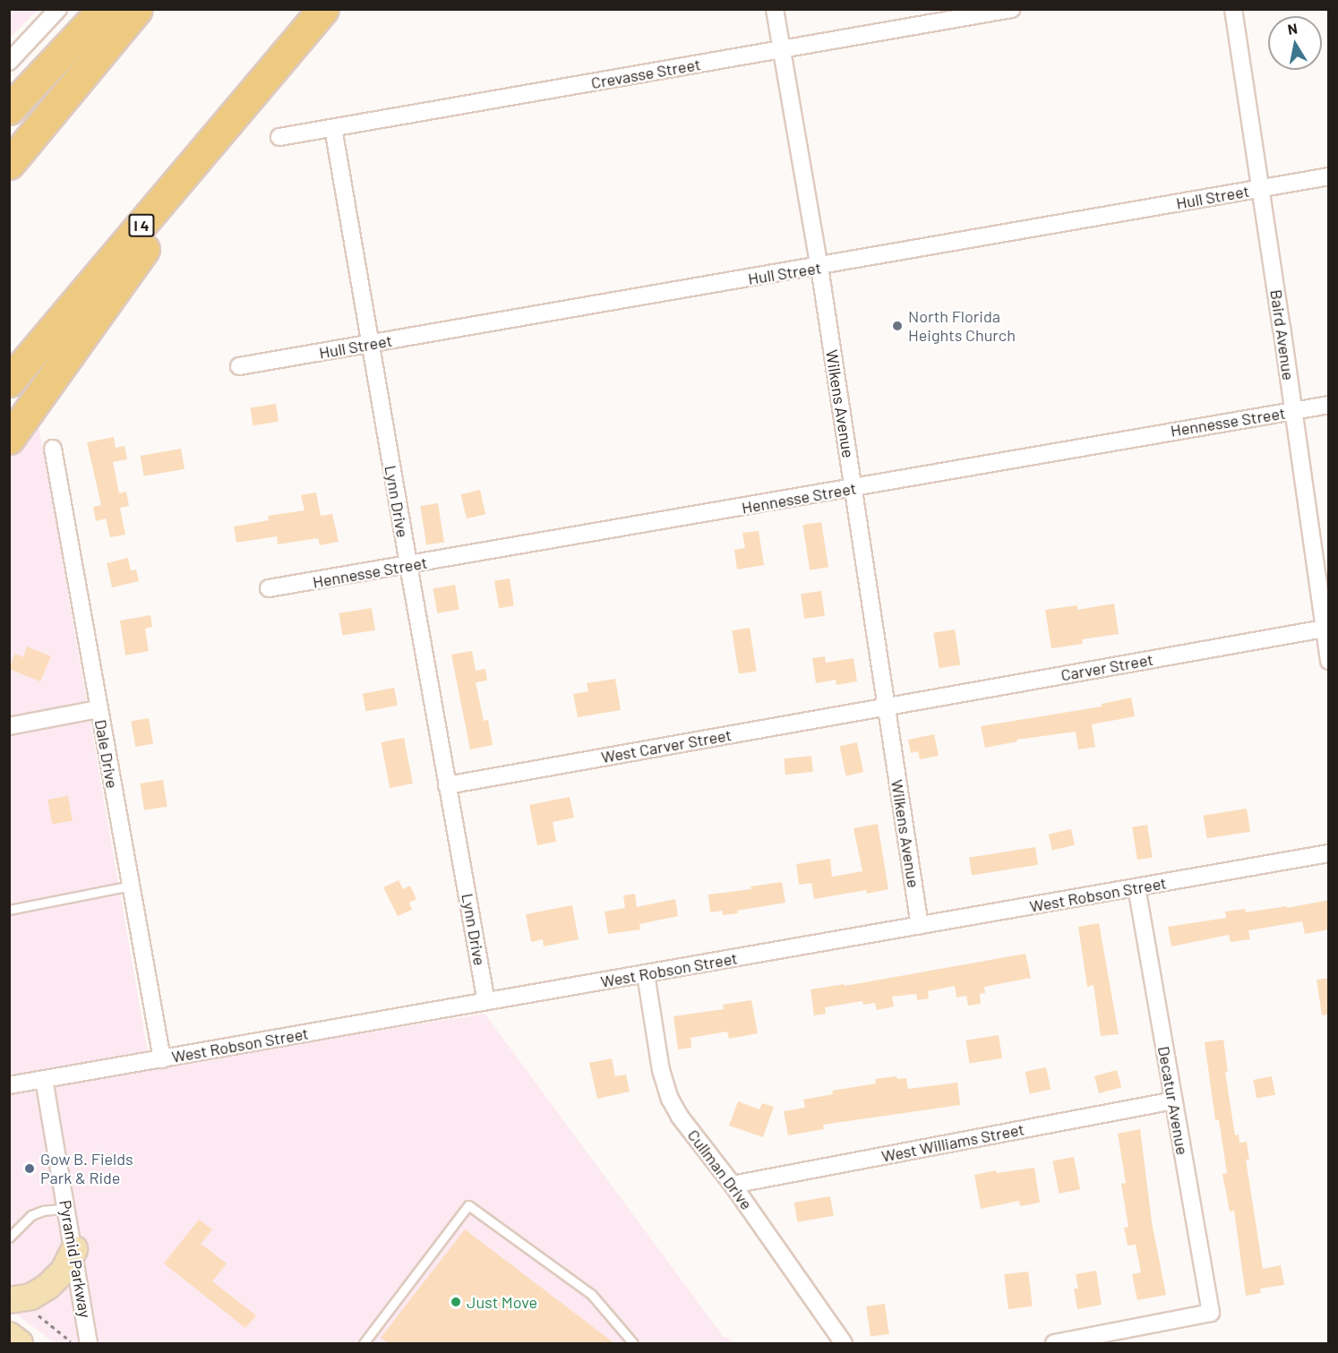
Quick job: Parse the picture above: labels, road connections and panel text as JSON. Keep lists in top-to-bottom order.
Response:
{
  "streets": {
    "highway": ["I 4"],
    "street": [
      "Crevasse Street",
      "Hull Street",
      "Baird Avenue",
      "Wilkens Avenue",
      "Hennesse Street",
      "Lynn Drive",
      "Carver Street",
      "West Carver Street",
      "Dale Drive",
      "West Robson Street",
      "Decatur Avenue",
      "West Williams Street",
      "Cullman Drive",
      "Pyramid Parkway"
    ]
  },
  "crossings": [
    ["Crevasse Street", "Wilkens Avenue"],
    ["Crevasse Street", "Lynn Drive"],
    ["Hull Street", "Baird Avenue"],
    ["Hull Street", "Wilkens Avenue"],
    ["Hull Street", "Lynn Drive"],
    ["Baird Avenue", "Hennesse Street"],
    ["Baird Avenue", "Carver Street"],
    ["Wilkens Avenue", "Hennesse Street"],
    ["Wilkens Avenue", "Carver Street"],
    ["Wilkens Avenue", "West Carver Street"],
    ["Wilkens Avenue", "West Robson Street"],
    ["Hennesse Street", "Lynn Drive"],
    ["Lynn Drive", "West Carver Street"],
    ["Lynn Drive", "West Robson Street"],
    ["Carver Street", "West Carver Street"],
    ["Dale Drive", "West Robson Street"],
    ["West Robson Street", "Decatur Avenue"],
    ["West Robson Street", "Cullman Drive"],
    ["West Robson Street", "Pyramid Parkway"],
    ["Decatur Avenue", "West Williams Street"],
    ["West Williams Street", "Cullman Drive"]
  ],
  "places": ["North Florida Heights Church", "Gow B. Fields Park & Ride", "Just Move"],
  "north": "top"
}
